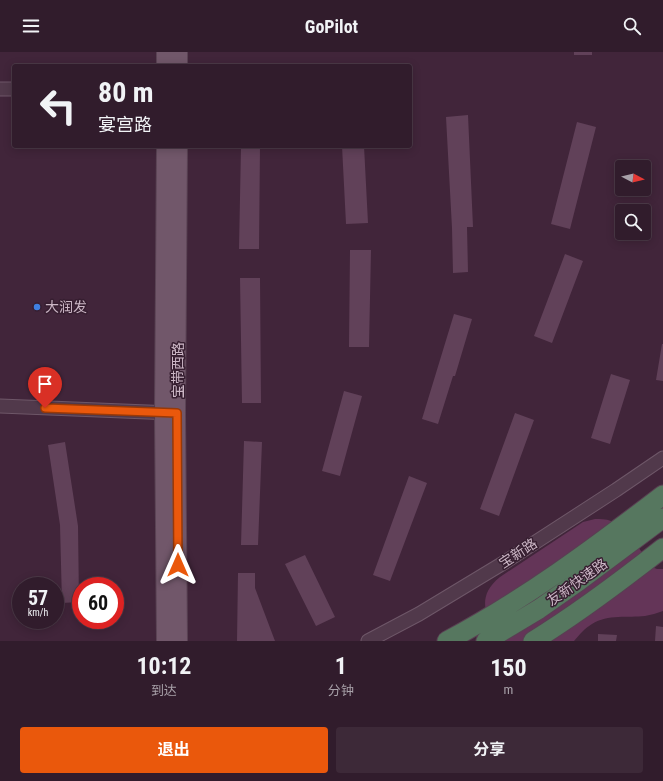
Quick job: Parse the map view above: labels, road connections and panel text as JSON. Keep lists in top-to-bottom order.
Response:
{
  "streets": {
    "highway": ["友新快速路"],
    "main road": ["宝带西路"],
    "street": ["宝新路"]
  },
  "places": ["大润发"],
  "north": "right",
  "page": {
    "header": "GoPilot",
    "turn": ["80 m", "宴宫路"],
    "speed": "57 km/h",
    "limit": "60",
    "eta": [
      "10:12",
      "到达",
      "1",
      "分钟",
      "150",
      "m"
    ],
    "buttons": ["退出", "分享"]
  }
}
